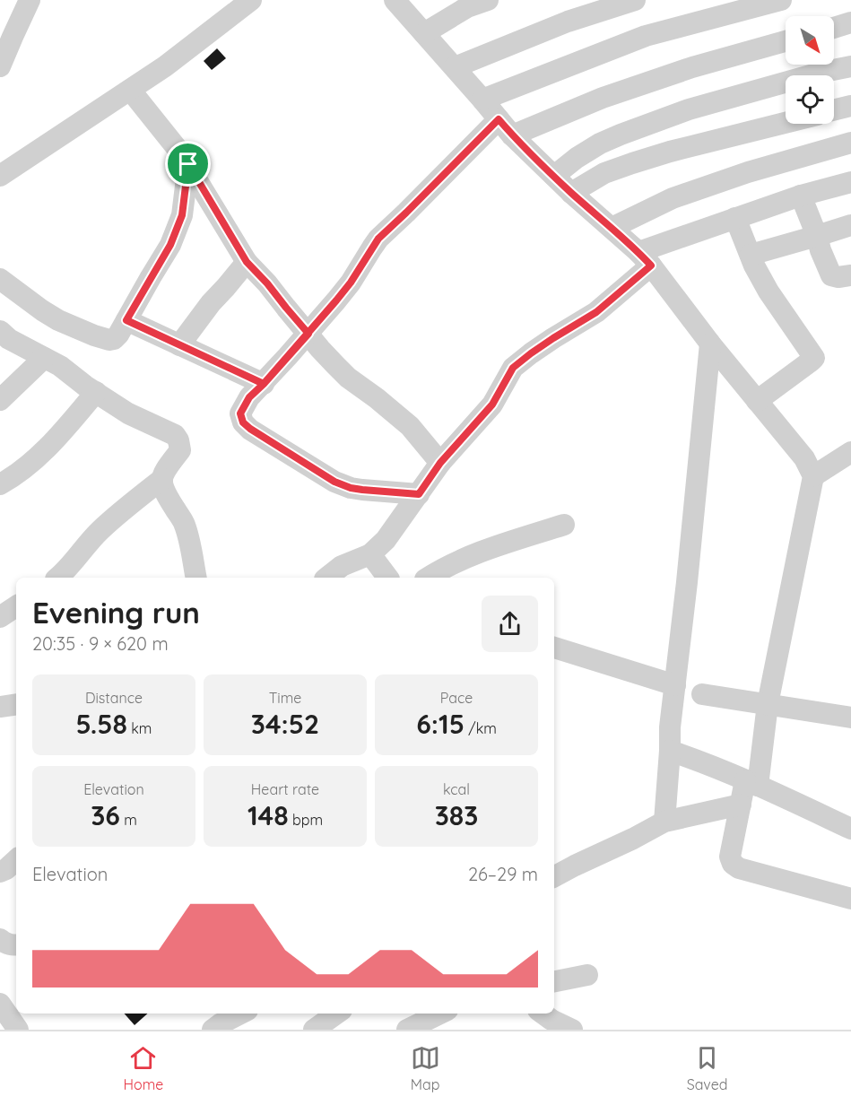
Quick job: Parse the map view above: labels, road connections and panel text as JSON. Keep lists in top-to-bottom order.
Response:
{
  "north": "bottom right",
  "page": {
    "heading": ["Evening run", "20:35 · 9 × 620 m"],
    "stats": [
      ["Distance", "5.58 km"],
      ["Time", "34:52"],
      ["Pace", "6:15 /km"],
      ["Elevation", "36 m"],
      ["Heart rate", "148 bpm"],
      ["kcal", "383"]
    ],
    "chart": ["Elevation", "26–29 m"],
    "tabs": ["Home", "Map", "Saved"]
  }
}
